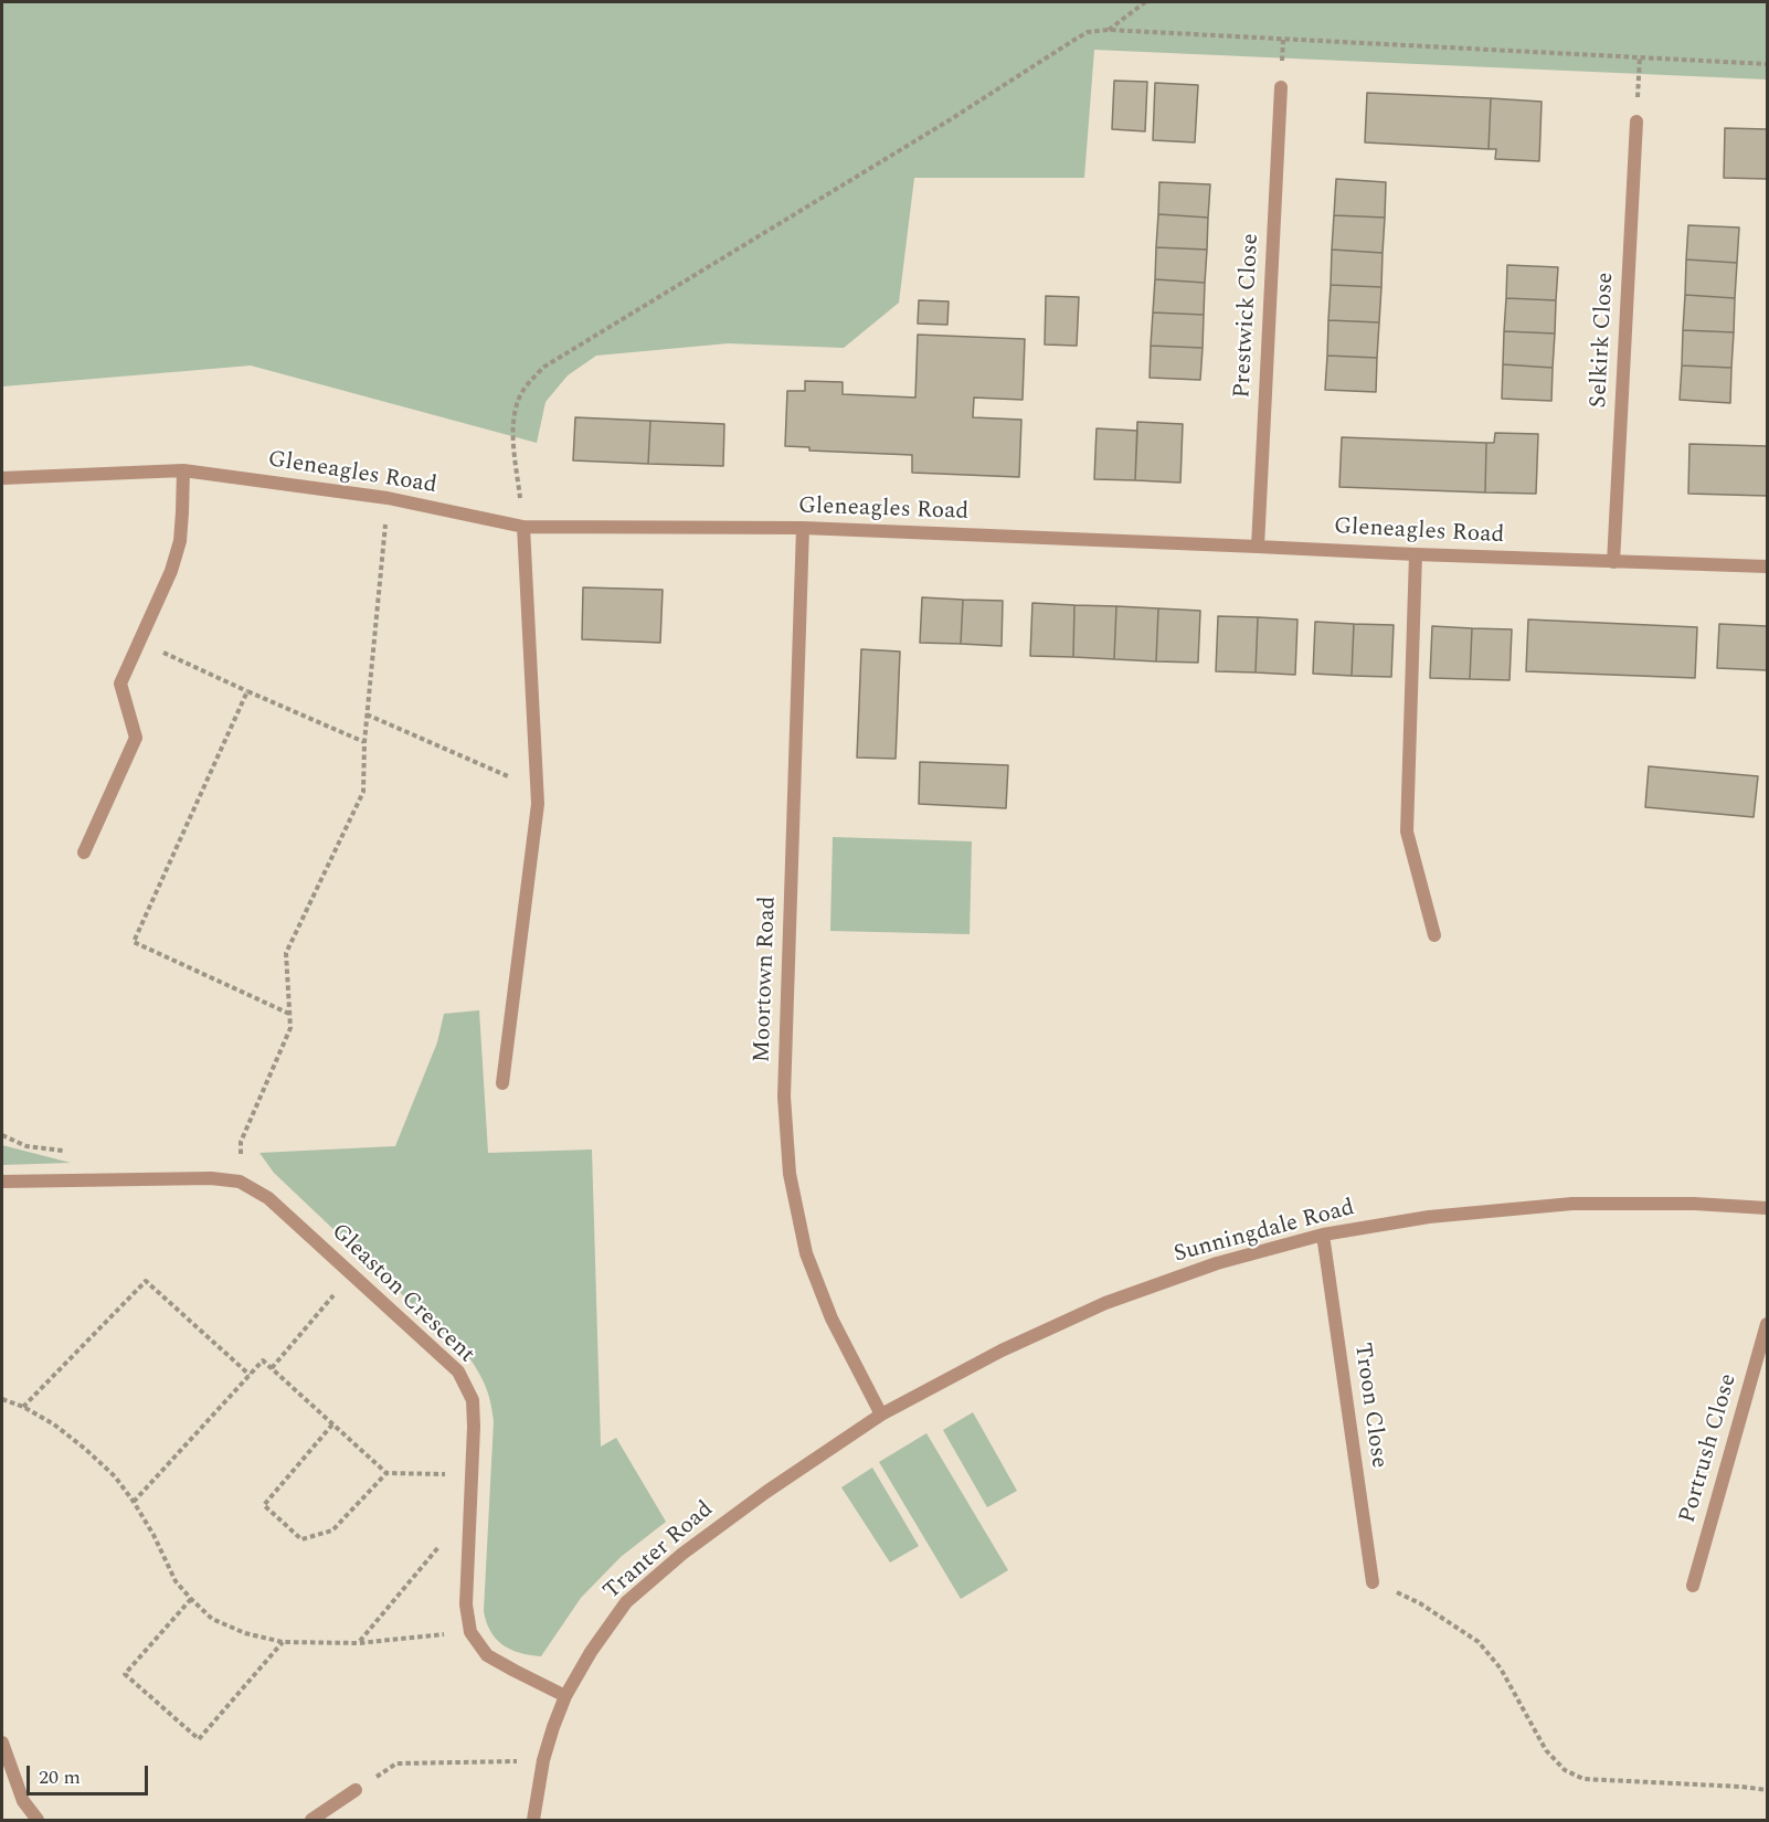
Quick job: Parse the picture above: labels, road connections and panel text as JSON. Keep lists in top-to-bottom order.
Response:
{
  "streets": {
    "street": [
      "Prestwick Close",
      "Selkirk Close",
      "Gleneagles Road",
      "Moortown Road",
      "Sunningdale Road",
      "Gleaston Crescent",
      "Troon Close",
      "Portrush Close",
      "Tranter Road"
    ]
  },
  "crossings": [
    ["Prestwick Close", "Gleneagles Road"],
    ["Selkirk Close", "Gleneagles Road"],
    ["Gleneagles Road", "Moortown Road"],
    ["Moortown Road", "Sunningdale Road"],
    ["Moortown Road", "Tranter Road"],
    ["Sunningdale Road", "Troon Close"],
    ["Sunningdale Road", "Tranter Road"]
  ],
  "scale_bar": "20 m"
}
